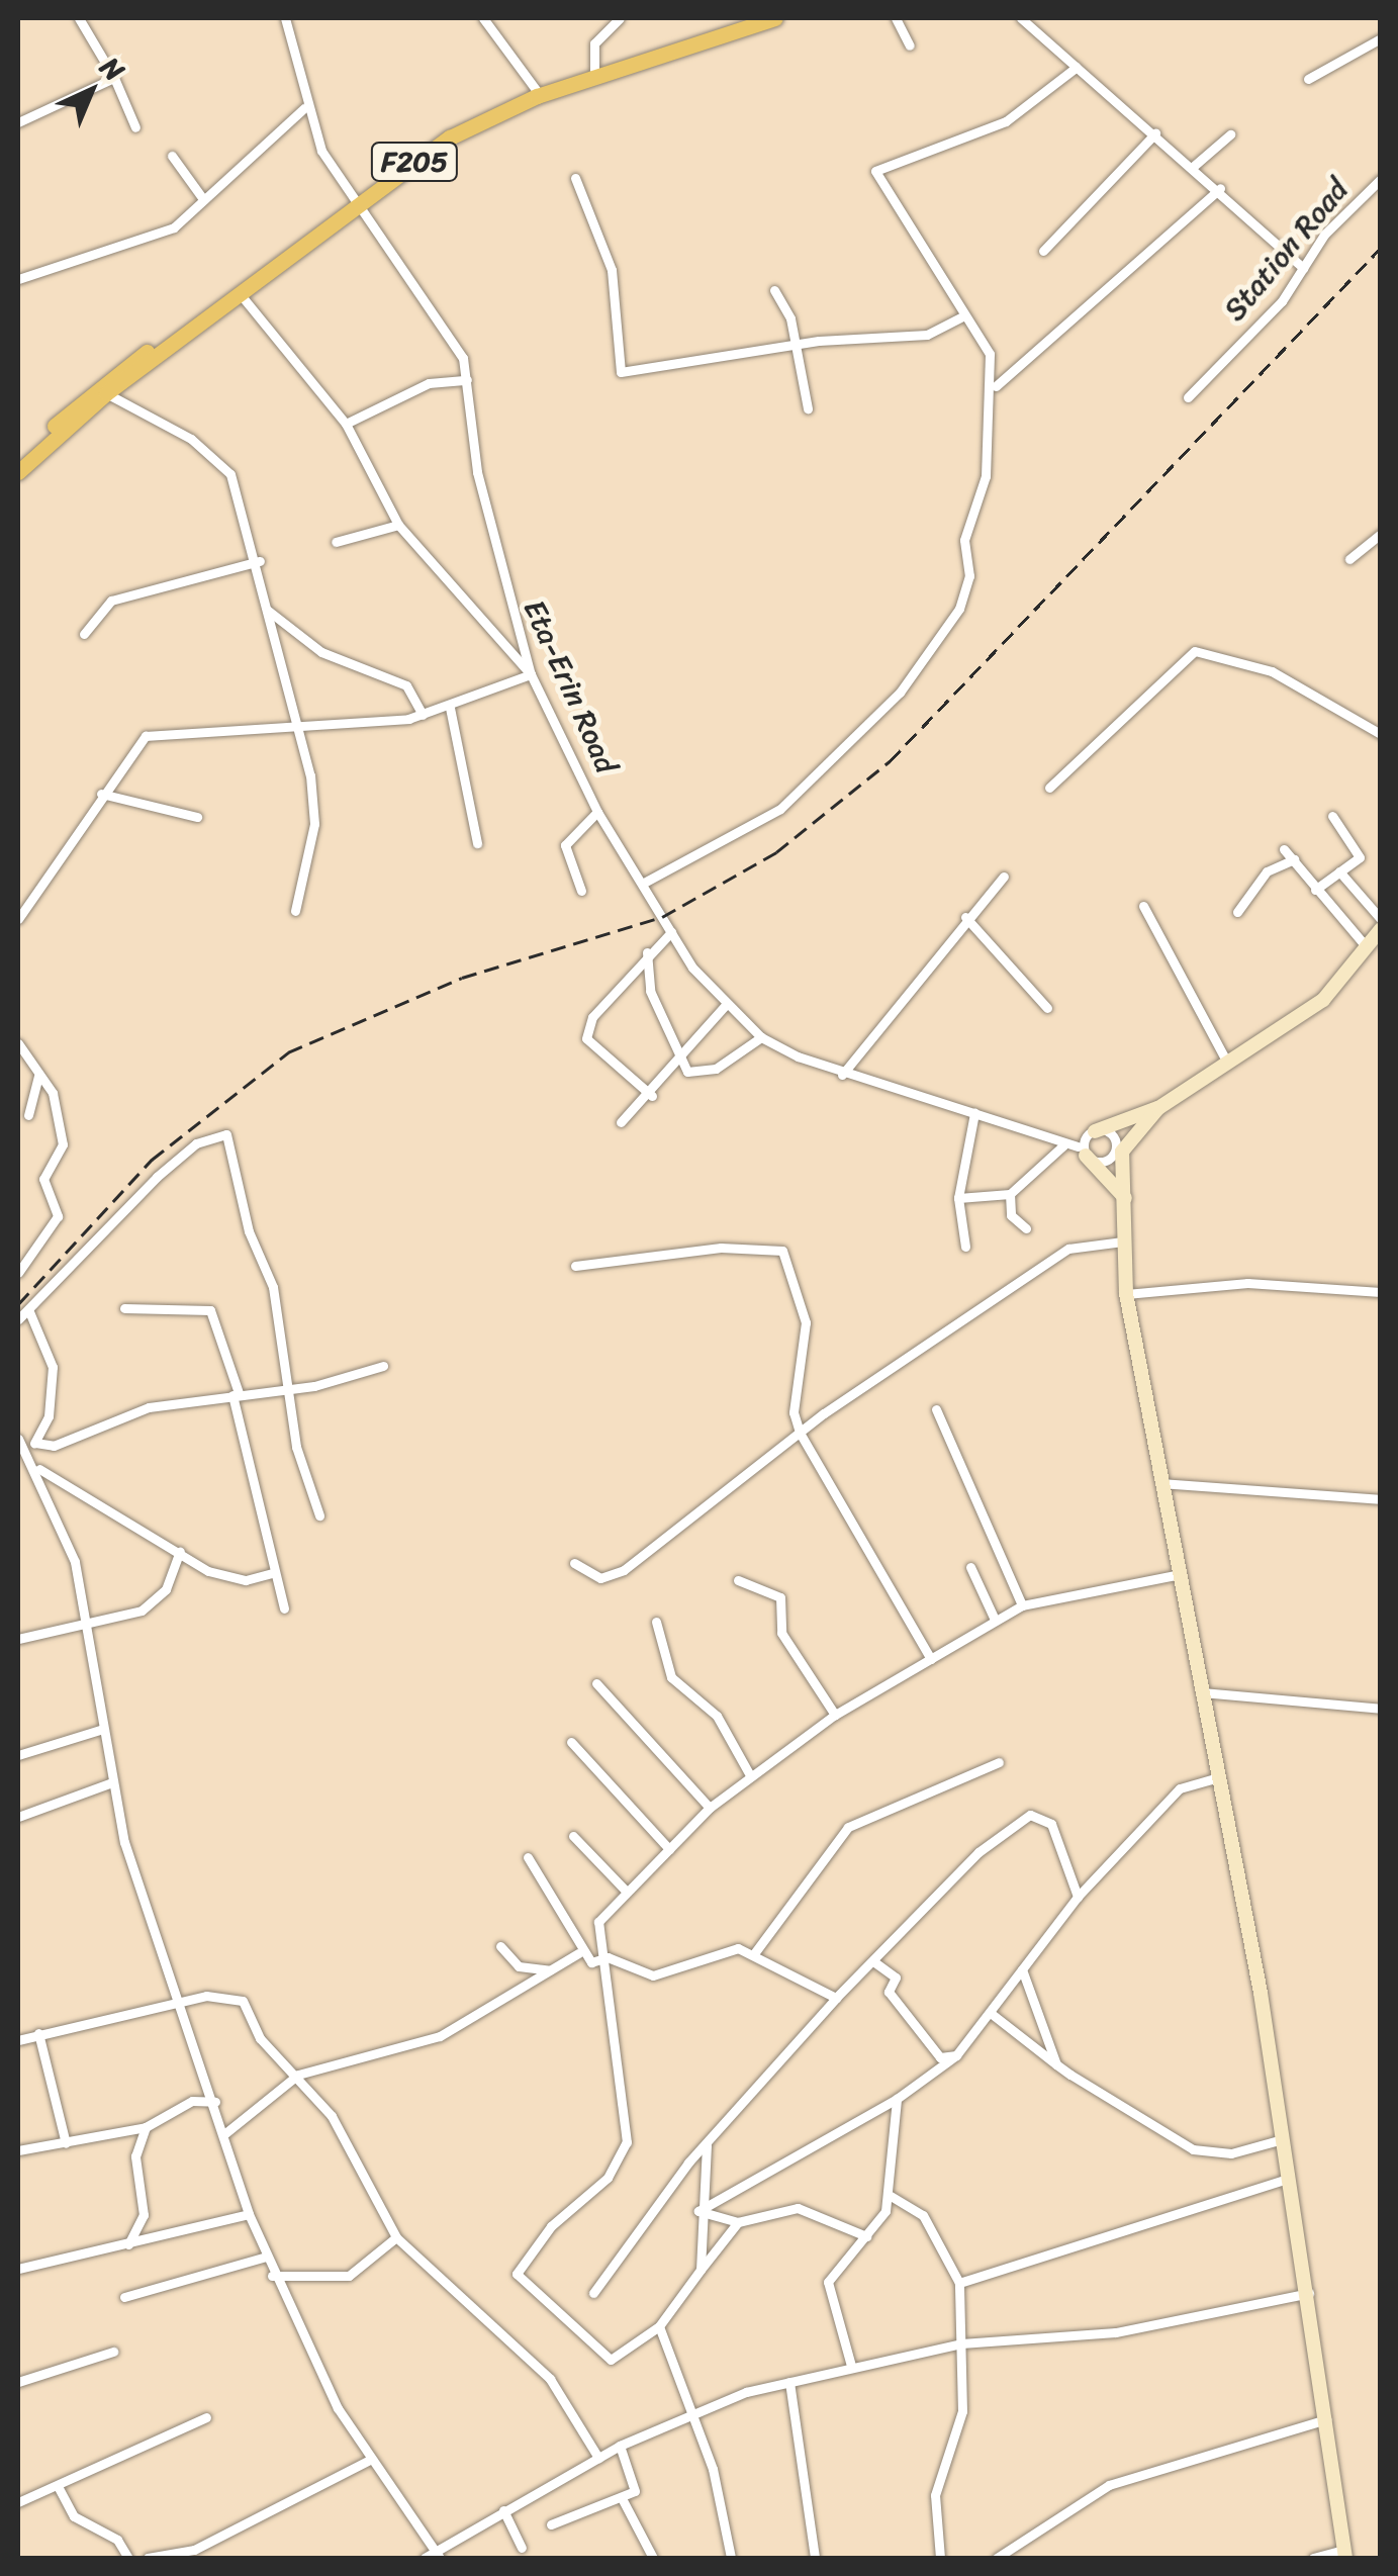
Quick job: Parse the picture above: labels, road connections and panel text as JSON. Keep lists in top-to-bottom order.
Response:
{
  "streets": {
    "main road": ["F205"],
    "street": ["Station Road", "Eta-Erin Road"]
  },
  "crossings": [
    ["F205", "Eta-Erin Road"]
  ],
  "north": "top right"
}
